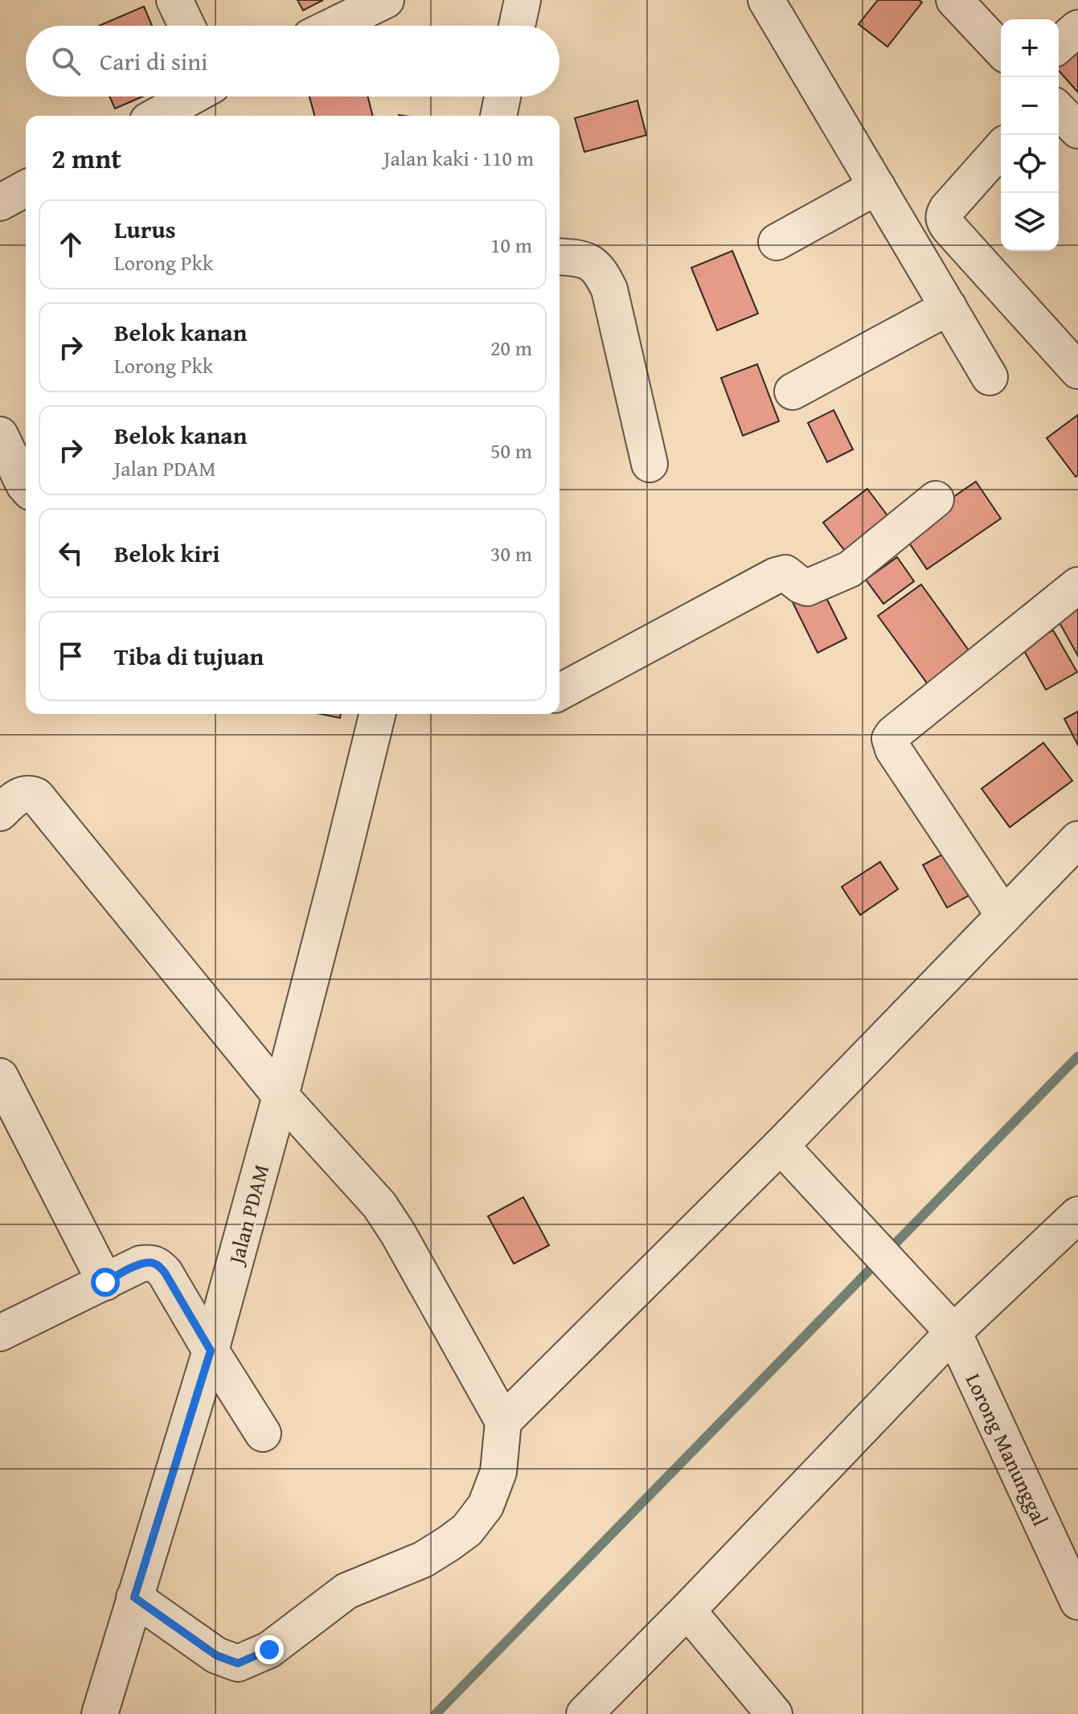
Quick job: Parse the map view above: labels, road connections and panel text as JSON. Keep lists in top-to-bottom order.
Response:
{
  "streets": {
    "street": ["Jalan PDAM", "Lorong Manunggal"]
  },
  "page": {
    "map_buttons": ["+", "−"],
    "search": "Cari di sini",
    "heading": ["2 mnt", "Jalan kaki · 110 m"],
    "list": [
      ["Lurus", "Lorong Pkk", "10 m"],
      ["Belok kanan", "Lorong Pkk", "20 m"],
      ["Belok kanan", "Jalan PDAM", "50 m"],
      ["Belok kiri", "30 m"],
      "Tiba di tujuan"
    ]
  }
}
